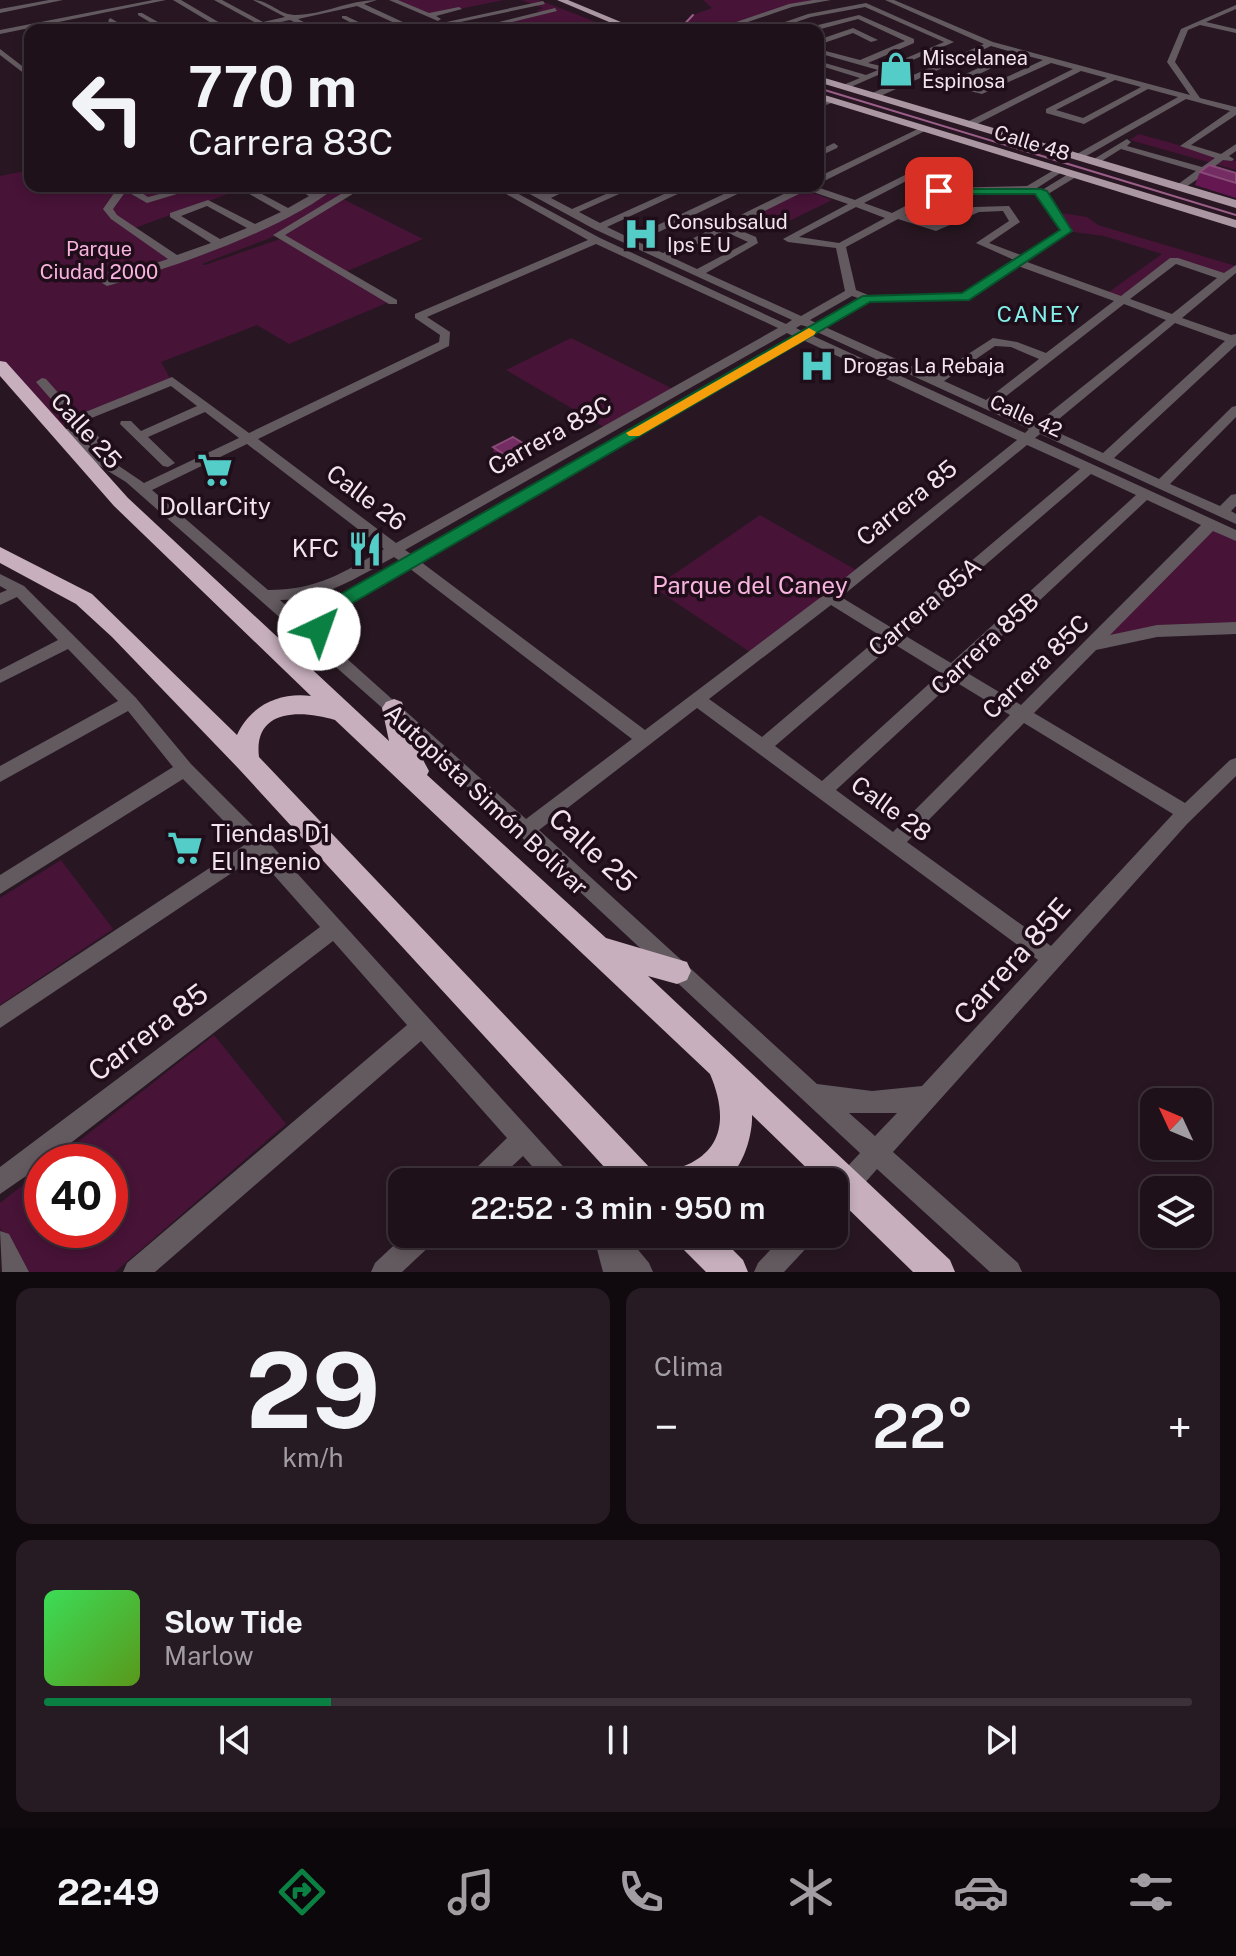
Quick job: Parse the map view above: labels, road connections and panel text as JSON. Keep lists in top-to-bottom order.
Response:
{
  "streets": {
    "highway": ["Autopista Simón Bolívar"],
    "main road": ["Calle 48"],
    "street": [
      "Calle 42",
      "Calle 25",
      "Carrera 83C",
      "Calle 26",
      "Carrera 85",
      "Carrera 85A",
      "Carrera 85B",
      "Carrera 85C",
      "Calle 28",
      "Carrera 85E"
    ]
  },
  "crossings": [
    ["Calle 42", "Carrera 83C"],
    ["Calle 42", "Carrera 85"],
    ["Calle 42", "Carrera 85A"],
    ["Calle 42", "Carrera 85B"],
    ["Calle 42", "Carrera 85C"],
    ["Calle 25", "Carrera 83C"],
    ["Calle 25", "Calle 26"],
    ["Calle 25", "Carrera 85"],
    ["Calle 25", "Autopista Simón Bolívar"],
    ["Calle 25", "Carrera 85E"],
    ["Carrera 83C", "Calle 26"],
    ["Calle 26", "Carrera 85"],
    ["Carrera 85", "Calle 28"],
    ["Carrera 85A", "Calle 28"],
    ["Carrera 85B", "Calle 28"],
    ["Carrera 85C", "Calle 28"],
    ["Calle 28", "Carrera 85E"]
  ],
  "districts": ["CANEY"],
  "parks": ["Parque Ciudad 2000", "Parque del Caney"],
  "places": {
    "shop": ["Miscelanea Espinosa"],
    "hospital": ["Consubsalud Ips E U", "Drogas La Rebaja"],
    "supermarket": ["DollarCity", "Tiendas D1 El Ingenio"],
    "restaurant": ["KFC"]
  },
  "north": "top left",
  "page": {
    "turn": ["770 m", "Carrera 83C"],
    "limit": "40",
    "trip": "22:52 · 3 min · 950 m",
    "tile": [
      ["29", "km/h"],
      "Clima"
    ],
    "heat": ["−", "22°", "+"],
    "song": ["Slow Tide", "Marlow"],
    "tabs": "22:49"
  }
}
